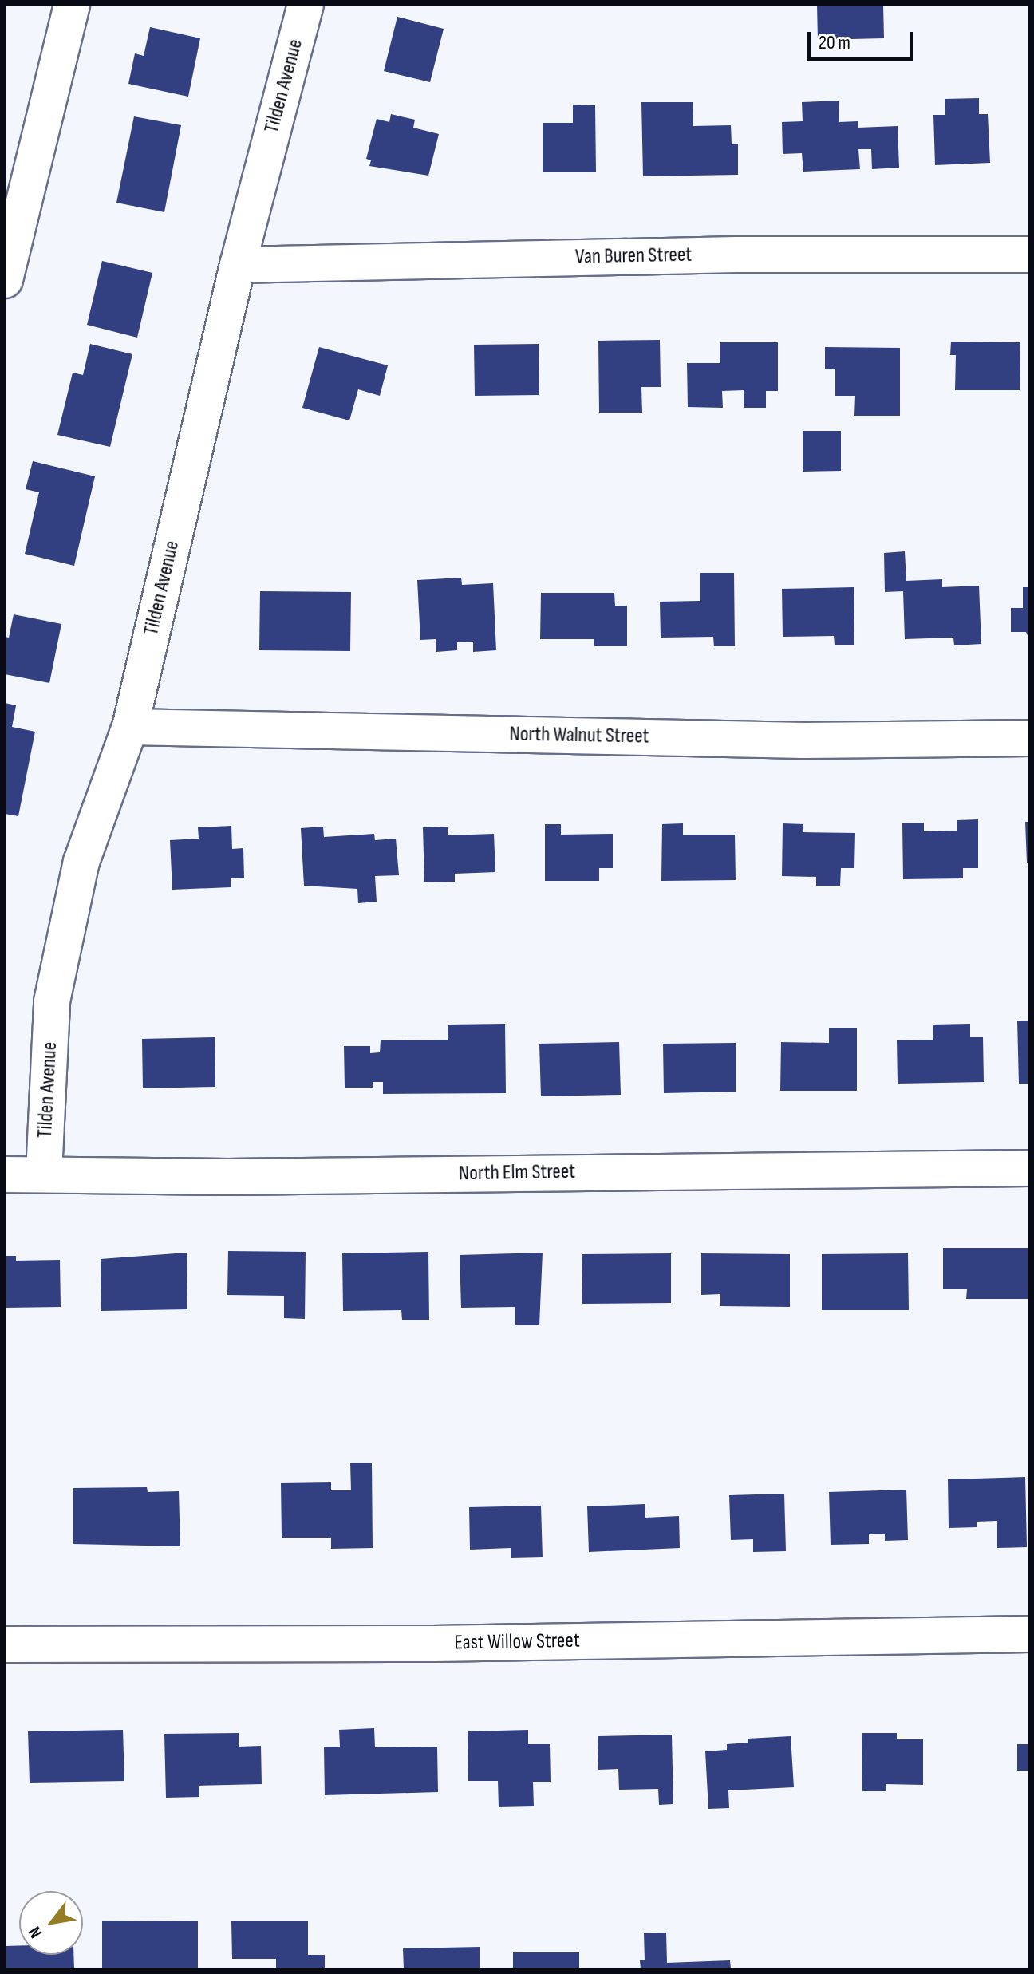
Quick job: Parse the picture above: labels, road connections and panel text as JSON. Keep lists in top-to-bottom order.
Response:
{
  "streets": {
    "street": [
      "Tilden Avenue",
      "Van Buren Street",
      "North Walnut Street",
      "North Elm Street",
      "East Willow Street"
    ]
  },
  "crossings": [
    ["Tilden Avenue", "Van Buren Street"],
    ["Tilden Avenue", "North Walnut Street"],
    ["Tilden Avenue", "North Elm Street"]
  ],
  "scale_bar": "20 m",
  "north": "bottom left"
}
